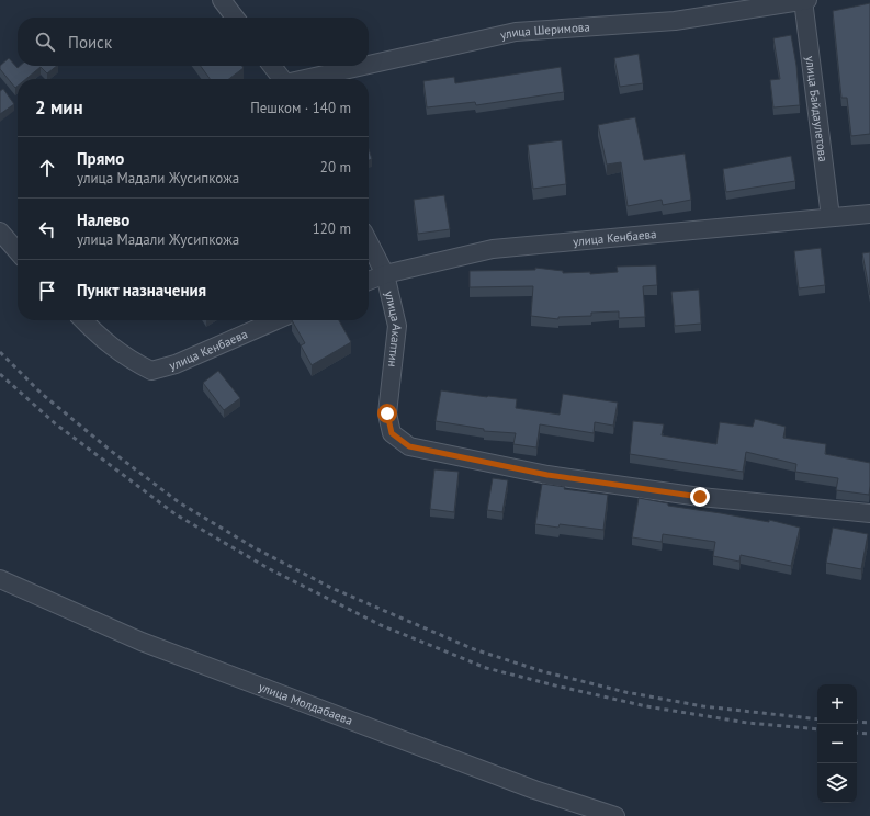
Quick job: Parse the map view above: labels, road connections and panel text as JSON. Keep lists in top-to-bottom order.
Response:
{
  "streets": {
    "street": [
      "улица Шеримова",
      "улица Байдаулетова",
      "улица Кенбаева",
      "улица Акаптин",
      "улица Молдабаева"
    ]
  },
  "crossings": [
    ["улица Шеримова", "улица Байдаулетова"],
    ["улица Байдаулетова", "улица Кенбаева"],
    ["улица Кенбаева", "улица Акаптин"]
  ],
  "page": {
    "search": "Поиск",
    "heading": ["2 мин", "Пешком · 140 m"],
    "list": [
      ["Прямо", "улица Мадали Жусипкожа", "20 m"],
      ["Налево", "улица Мадали Жусипкожа", "120 m"],
      "Пункт назначения"
    ],
    "map_buttons": ["+", "−"]
  }
}
